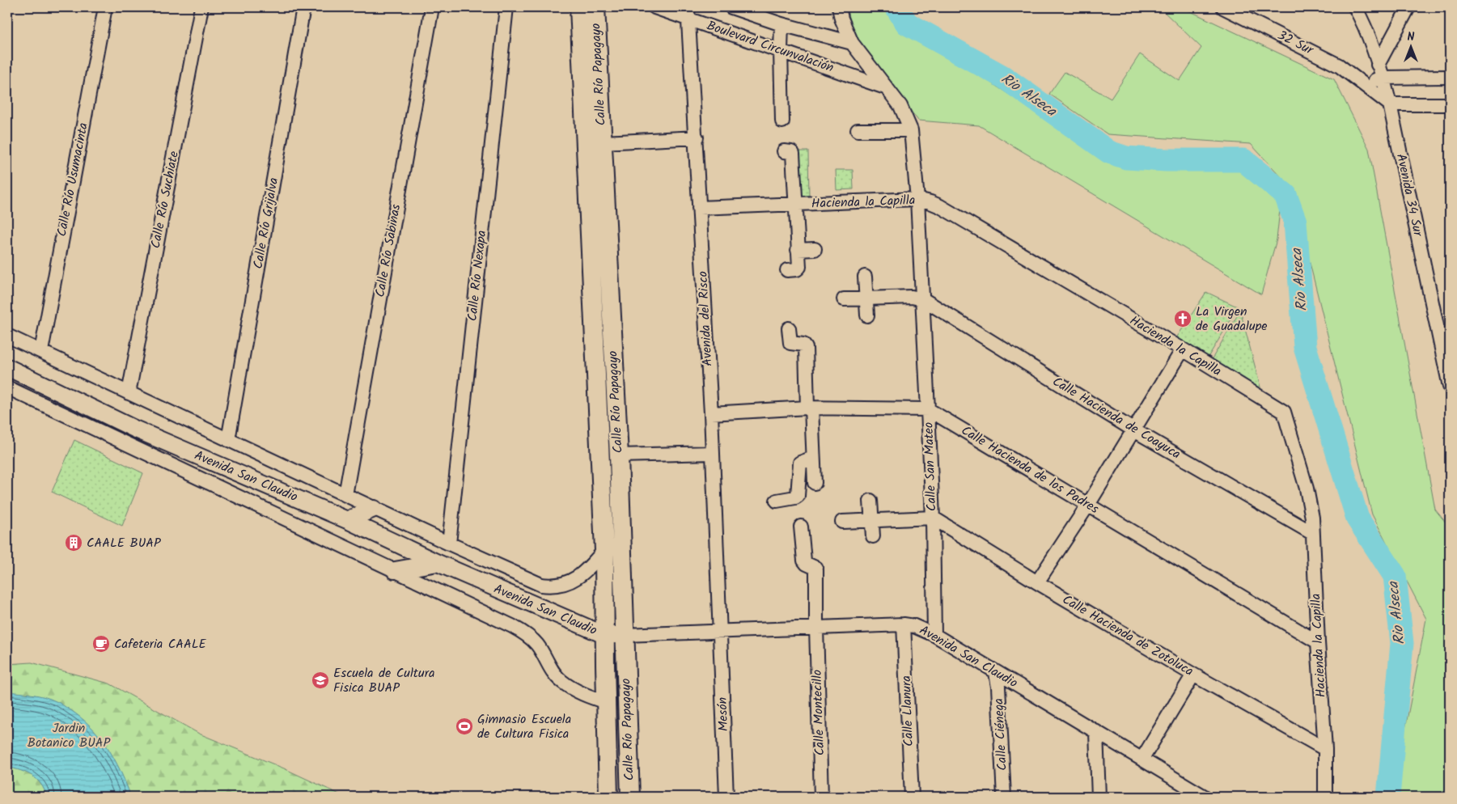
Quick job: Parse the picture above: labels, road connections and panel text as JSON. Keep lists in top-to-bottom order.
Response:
{
  "streets": {
    "main road": ["Calle Río Papagayo"],
    "street": [
      "32 Sur",
      "Boulevard Circunvalación",
      "Calle Río Usumacinta",
      "Avenida 34 Sur",
      "Calle Río Suchiate",
      "Hacienda la Capilla",
      "Calle Río Grijalva",
      "Calle Río Sabinas",
      "Calle Río Nexapa",
      "Avenida del Risco",
      "Calle Hacienda de Coayuca",
      "Calle San Mateo",
      "Calle Hacienda de los Padres",
      "Avenida San Claudio",
      "Calle Hacienda de Zotoluca",
      "Calle Llanura",
      "Calle Montecillo",
      "Mesón",
      "Calle Ciénega"
    ]
  },
  "crossings": [
    ["32 Sur", "Avenida 34 Sur"],
    ["Boulevard Circunvalación", "Avenida del Risco"],
    ["Boulevard Circunvalación", "Calle San Mateo"],
    ["Calle Río Papagayo", "Avenida San Claudio"],
    ["Calle Río Usumacinta", "Avenida San Claudio"],
    ["Calle Río Suchiate", "Avenida San Claudio"],
    ["Hacienda la Capilla", "Avenida del Risco"],
    ["Hacienda la Capilla", "Calle Hacienda de Coayuca"],
    ["Hacienda la Capilla", "Calle San Mateo"],
    ["Hacienda la Capilla", "Calle Hacienda de los Padres"],
    ["Hacienda la Capilla", "Calle Hacienda de Zotoluca"],
    ["Calle Río Grijalva", "Avenida San Claudio"],
    ["Calle Río Sabinas", "Avenida San Claudio"],
    ["Calle Río Nexapa", "Avenida San Claudio"],
    ["Avenida del Risco", "Calle Hacienda de los Padres"],
    ["Avenida del Risco", "Avenida San Claudio"],
    ["Avenida del Risco", "Mesón"],
    ["Calle Hacienda de Coayuca", "Calle San Mateo"],
    ["Calle San Mateo", "Calle Hacienda de los Padres"],
    ["Calle San Mateo", "Avenida San Claudio"],
    ["Calle San Mateo", "Calle Hacienda de Zotoluca"],
    ["Avenida San Claudio", "Calle Llanura"],
    ["Avenida San Claudio", "Calle Montecillo"],
    ["Avenida San Claudio", "Mesón"],
    ["Avenida San Claudio", "Calle Ciénega"]
  ],
  "water": ["Rio Alseca"],
  "parks": ["Jardin Botanico BUAP"],
  "places": {
    "church": ["La Virgen de Guadalupe"],
    "building": ["CAALE BUAP"],
    "cafe": ["Cafeteria CAALE"],
    "school or university": ["Escuela de Cultura Fisica BUAP"],
    "sports": ["Gimnasio Escuela de Cultura Fisica"]
  },
  "north": "top"
}
